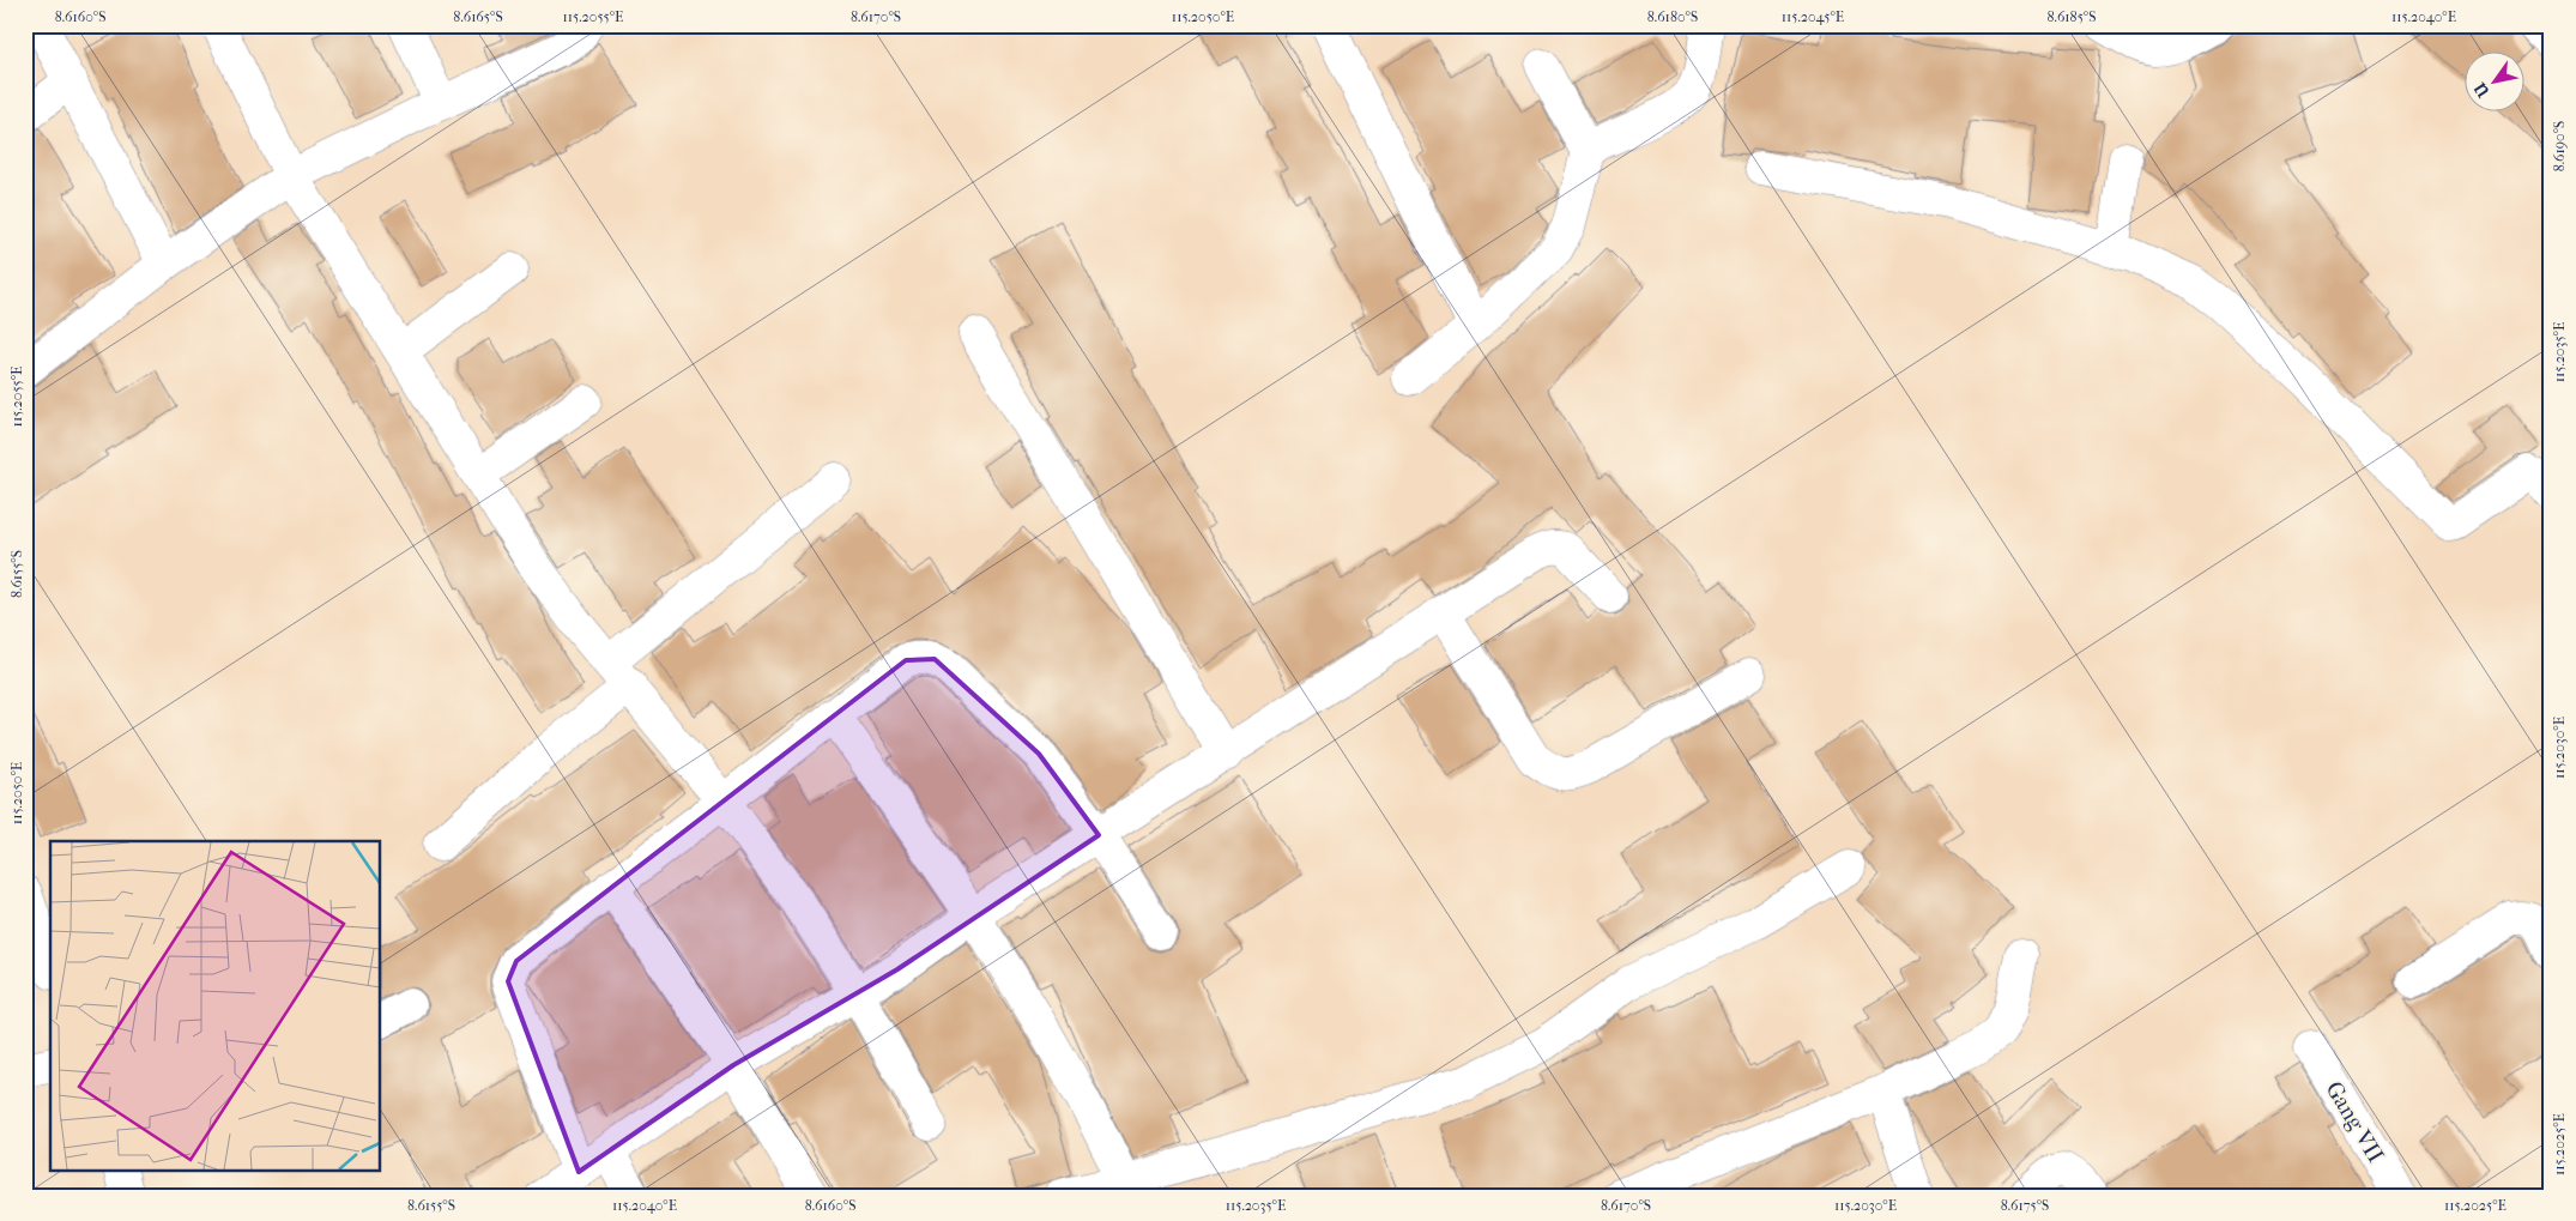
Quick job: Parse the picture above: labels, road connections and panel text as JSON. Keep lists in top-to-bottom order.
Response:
{
  "streets": {
    "street": ["Gang VII"]
  },
  "north": "bottom left",
  "coordinates": [
    "8.6160°S",
    "8.6165°S",
    "115.2055°E",
    "8.6170°S",
    "115.2050°E",
    "8.6180°S",
    "115.2045°E",
    "8.6185°S",
    "115.2040°E",
    "8.6190°S",
    "115.2035°E",
    "8.6155°S",
    "115.2030°E",
    "115.2025°E",
    "8.6175°S"
  ]
}
